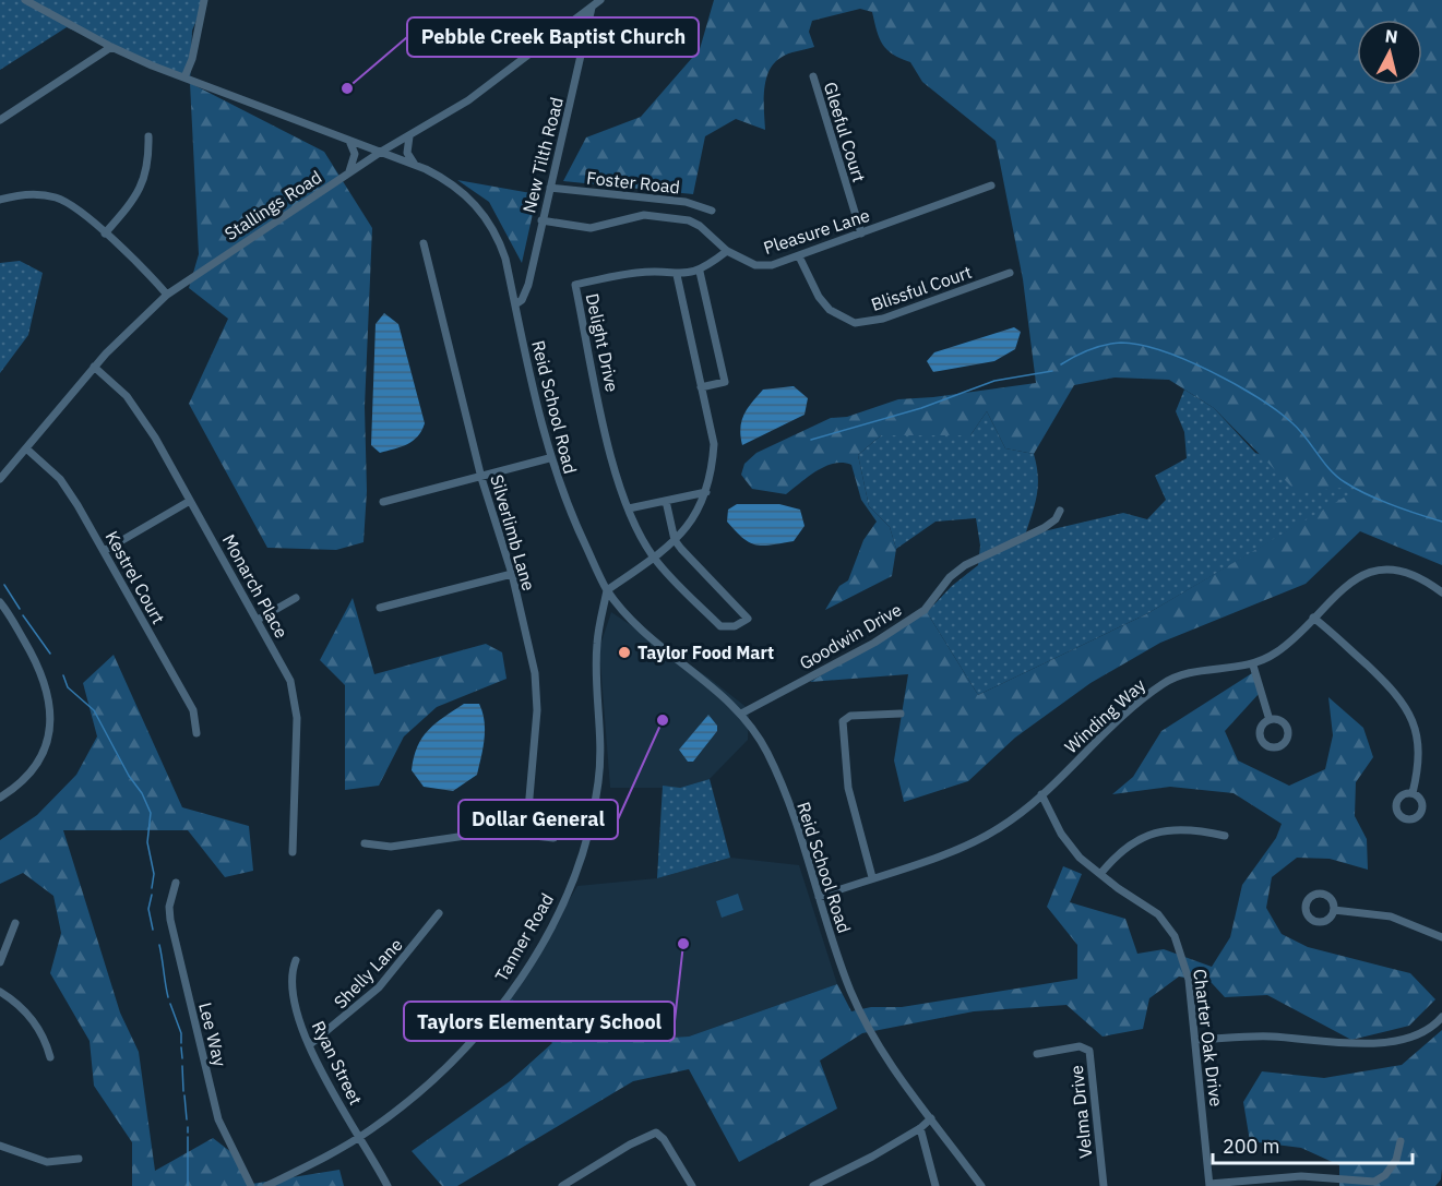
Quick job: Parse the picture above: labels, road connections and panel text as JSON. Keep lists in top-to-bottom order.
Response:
{
  "streets": {
    "street": [
      "Gleeful Court",
      "New Tilth Road",
      "Foster Road",
      "Stallings Road",
      "Pleasure Lane",
      "Blissful Court",
      "Delight Drive",
      "Reid School Road",
      "Silverlimb Lane",
      "Kestrel Court",
      "Monarch Place",
      "Goodwin Drive",
      "Winding Way",
      "Tanner Road",
      "Shelly Lane",
      "Lee Way",
      "Charter Oak Drive",
      "Ryan Street",
      "Velma Drive"
    ]
  },
  "crossings": [
    ["Gleeful Court", "Pleasure Lane"],
    ["New Tilth Road", "Foster Road"],
    ["New Tilth Road", "Stallings Road"],
    ["New Tilth Road", "Pleasure Lane"],
    ["New Tilth Road", "Reid School Road"],
    ["Stallings Road", "Reid School Road"],
    ["Stallings Road", "Kestrel Court"],
    ["Stallings Road", "Monarch Place"],
    ["Pleasure Lane", "Blissful Court"],
    ["Pleasure Lane", "Delight Drive"],
    ["Reid School Road", "Goodwin Drive"],
    ["Reid School Road", "Winding Way"],
    ["Reid School Road", "Tanner Road"],
    ["Winding Way", "Charter Oak Drive"],
    ["Tanner Road", "Ryan Street"],
    ["Shelly Lane", "Ryan Street"]
  ],
  "places": [
    "Pebble Creek Baptist Church",
    "Taylor Food Mart",
    "Dollar General",
    "Taylors Elementary School"
  ],
  "scale_bar": "200 m",
  "north": "top"
}
